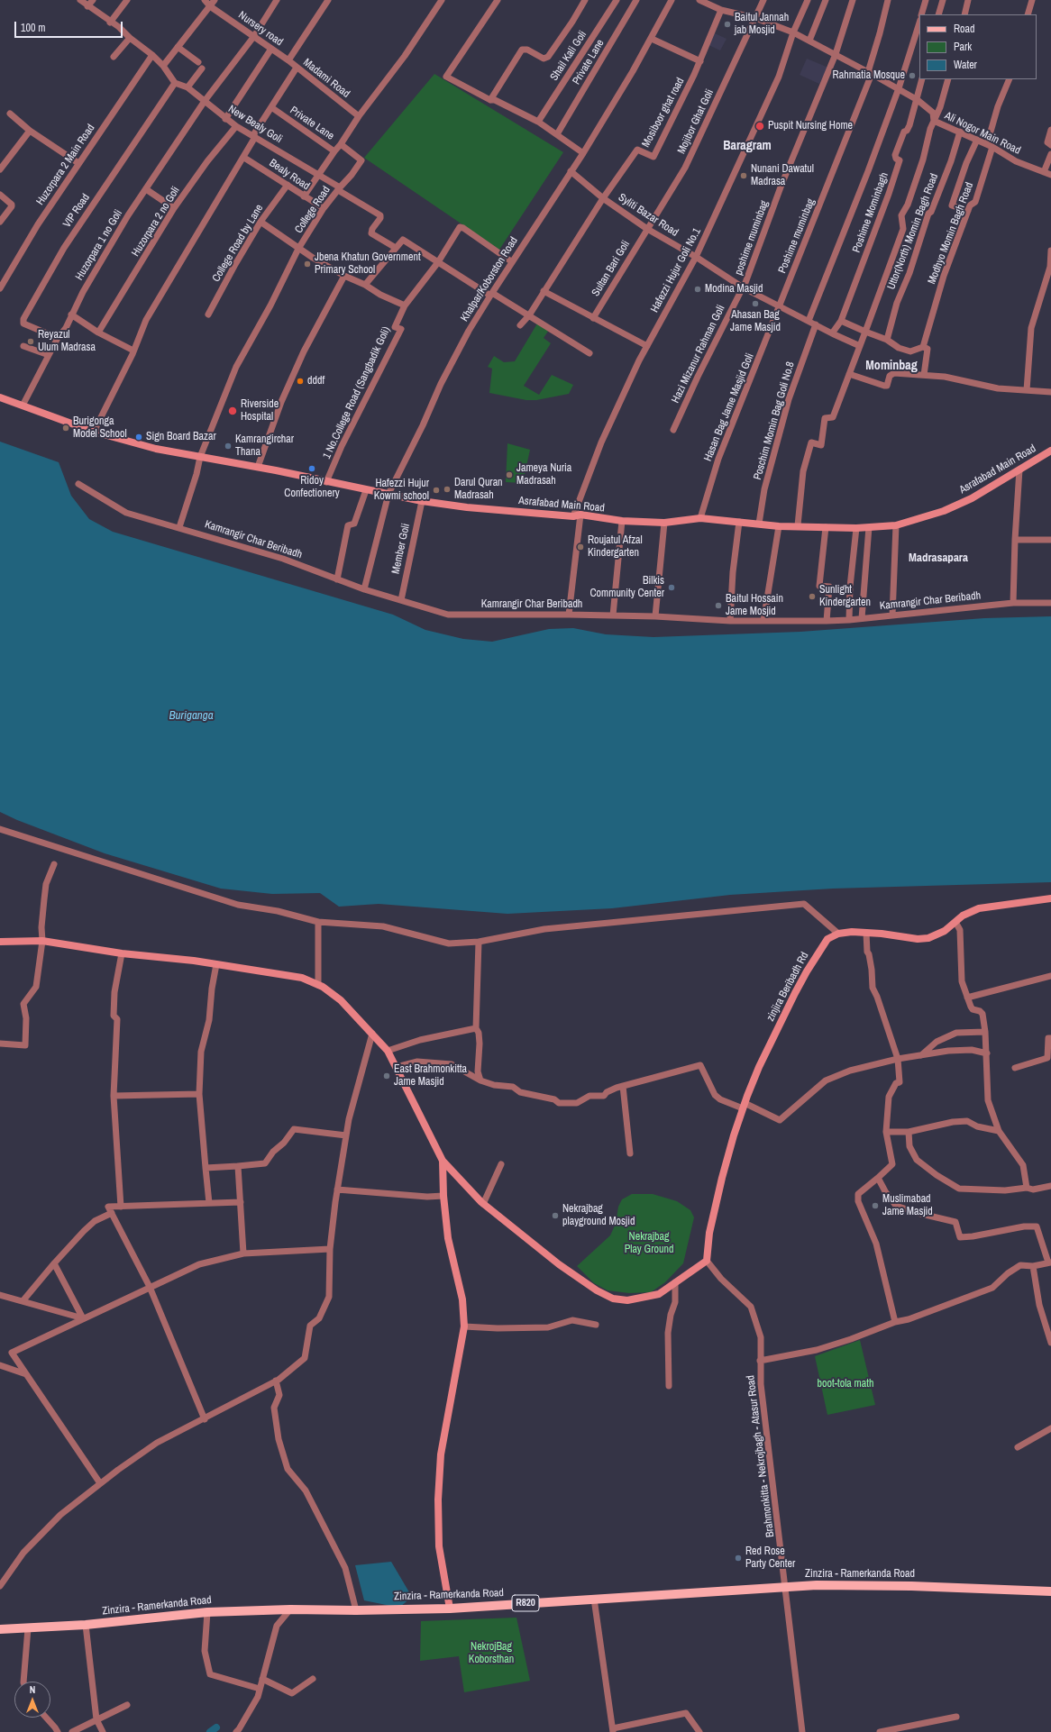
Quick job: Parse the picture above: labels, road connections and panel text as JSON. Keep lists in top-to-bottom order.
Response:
{
  "streets": {
    "main road": ["Zinzira - Ramerkanda Road", "R820"],
    "street": [
      "Nursery road",
      "Shail Kali Goli",
      "Private Lane",
      "Madami Road",
      "Mosiboor ghat road",
      "Mojibor Ghat Goli",
      "New Bealy Goli",
      "Ali Nogor Main Road",
      "Huzorpara 2 Main Road",
      "Bealy Road",
      "College Road",
      "VIP Road",
      "Poshime Mominbagh",
      "Syliti Bazar Road",
      "Huzorpara 2 no Goli",
      "Uttor(North) Momin Bagh Road",
      "Modhyo Momin Bagh Road",
      "Poshime muminbag",
      "poshime muminbag",
      "College Road by Lane",
      "Huzorpara 1 no Goli",
      "Sultan Bari Goli",
      "Hafezzi Hujur Goli No.1",
      "Khalpar/Koborston Road",
      "Hazi Mizanur Rahman Goli",
      "1 No.College Road (Sangbadik Goli)",
      "Hasan Bag Jame Masjid Goli",
      "Poschim Momin Bag Goli No.8",
      "Asrafabad Main Road",
      "Kamrangir Char Beribadh",
      "Member Goli",
      "zinjira Beribadh Rd",
      "Brahmonkitta - Nekrojbagh - Atasur Road"
    ]
  },
  "crossings": [
    ["Nursery road", "Madami Road"],
    ["Nursery road", "Huzorpara 1 no Goli"],
    ["Private Lane", "College Road"],
    ["Mosiboor ghat road", "Ali Nogor Main Road"],
    ["Mosiboor ghat road", "Syliti Bazar Road"],
    ["Mojibor Ghat Goli", "Ali Nogor Main Road"],
    ["Mojibor Ghat Goli", "Syliti Bazar Road"],
    ["Mojibor Ghat Goli", "Sultan Bari Goli"],
    ["New Bealy Goli", "College Road"],
    ["New Bealy Goli", "VIP Road"],
    ["New Bealy Goli", "Huzorpara 2 no Goli"],
    ["New Bealy Goli", "Huzorpara 1 no Goli"],
    ["Ali Nogor Main Road", "Poshime Mominbagh"],
    ["Ali Nogor Main Road", "Uttor(North) Momin Bagh Road"],
    ["Ali Nogor Main Road", "Modhyo Momin Bagh Road"],
    ["Ali Nogor Main Road", "Poshime muminbag"],
    ["Ali Nogor Main Road", "poshime muminbag"],
    ["Ali Nogor Main Road", "Hafezzi Hujur Goli No.1"],
    ["Bealy Road", "College Road"],
    ["Bealy Road", "College Road by Lane"],
    ["College Road", "Asrafabad Main Road"],
    ["College Road", "Kamrangir Char Beribadh"],
    ["VIP Road", "Huzorpara 1 no Goli"],
    ["Poshime Mominbagh", "Syliti Bazar Road"],
    ["Syliti Bazar Road", "Poshime muminbag"],
    ["Syliti Bazar Road", "poshime muminbag"],
    ["Syliti Bazar Road", "Sultan Bari Goli"],
    ["Syliti Bazar Road", "Hafezzi Hujur Goli No.1"],
    ["Syliti Bazar Road", "Khalpar/Koborston Road"],
    ["Syliti Bazar Road", "Hazi Mizanur Rahman Goli"],
    ["Syliti Bazar Road", "Hasan Bag Jame Masjid Goli"],
    ["Syliti Bazar Road", "Poschim Momin Bag Goli No.8"],
    ["Poshime muminbag", "Hasan Bag Jame Masjid Goli"],
    ["poshime muminbag", "Hazi Mizanur Rahman Goli"],
    ["Huzorpara 1 no Goli", "Asrafabad Main Road"],
    ["Hafezzi Hujur Goli No.1", "Asrafabad Main Road"],
    ["Hafezzi Hujur Goli No.1", "Kamrangir Char Beribadh"],
    ["Khalpar/Koborston Road", "1 No.College Road (Sangbadik Goli)"],
    ["Khalpar/Koborston Road", "Asrafabad Main Road"],
    ["Khalpar/Koborston Road", "Kamrangir Char Beribadh"],
    ["1 No.College Road (Sangbadik Goli)", "Asrafabad Main Road"],
    ["Hasan Bag Jame Masjid Goli", "Asrafabad Main Road"],
    ["Poschim Momin Bag Goli No.8", "Asrafabad Main Road"],
    ["Asrafabad Main Road", "Member Goli"],
    ["Kamrangir Char Beribadh", "Member Goli"],
    ["zinjira Beribadh Rd", "Brahmonkitta - Nekrojbagh - Atasur Road"],
    ["Brahmonkitta - Nekrojbagh - Atasur Road", "Zinzira - Ramerkanda Road"]
  ],
  "districts": ["Baragram", "Mominbag", "Madrasapara"],
  "water": ["Buriganga"],
  "parks": ["Nekrajbag Play Ground", "boot-tola math", "NekrojBag Koborsthan"],
  "places": [
    "Baitul Jannah jab Mosjid",
    "Rahmatia Mosque",
    "Puspit Nursing Home",
    "Nunani Dawatul Madrasa",
    "Jbena Khatun Government Primary School",
    "Modina Masjid",
    "Ahasan Bag Jame Masjid",
    "Reyazul Ulum Madrasa",
    "dddf",
    "Riverside Hospital",
    "Burigonga Model School",
    "Sign Board Bazar",
    "Kamrangirchar Thana",
    "Ridoy Confectionery",
    "Jameya Nuria Madrasah",
    "Darul Quran Madrasah",
    "Hafezzi Hujur Kowmi school",
    "Roujatul Afzal Kindergarten",
    "Bilkis Community Center",
    "Sunlight Kindergarten",
    "Baitul Hossain Jame Mosjid",
    "East Brahmonkitta Jame Masjid",
    "Muslimabad Jame Masjid",
    "Nekrajbag playground Mosjid",
    "Red Rose Party Center"
  ],
  "legend": ["Road", "Park", "Water"],
  "scale_bar": "100 m",
  "north": "top"
}
